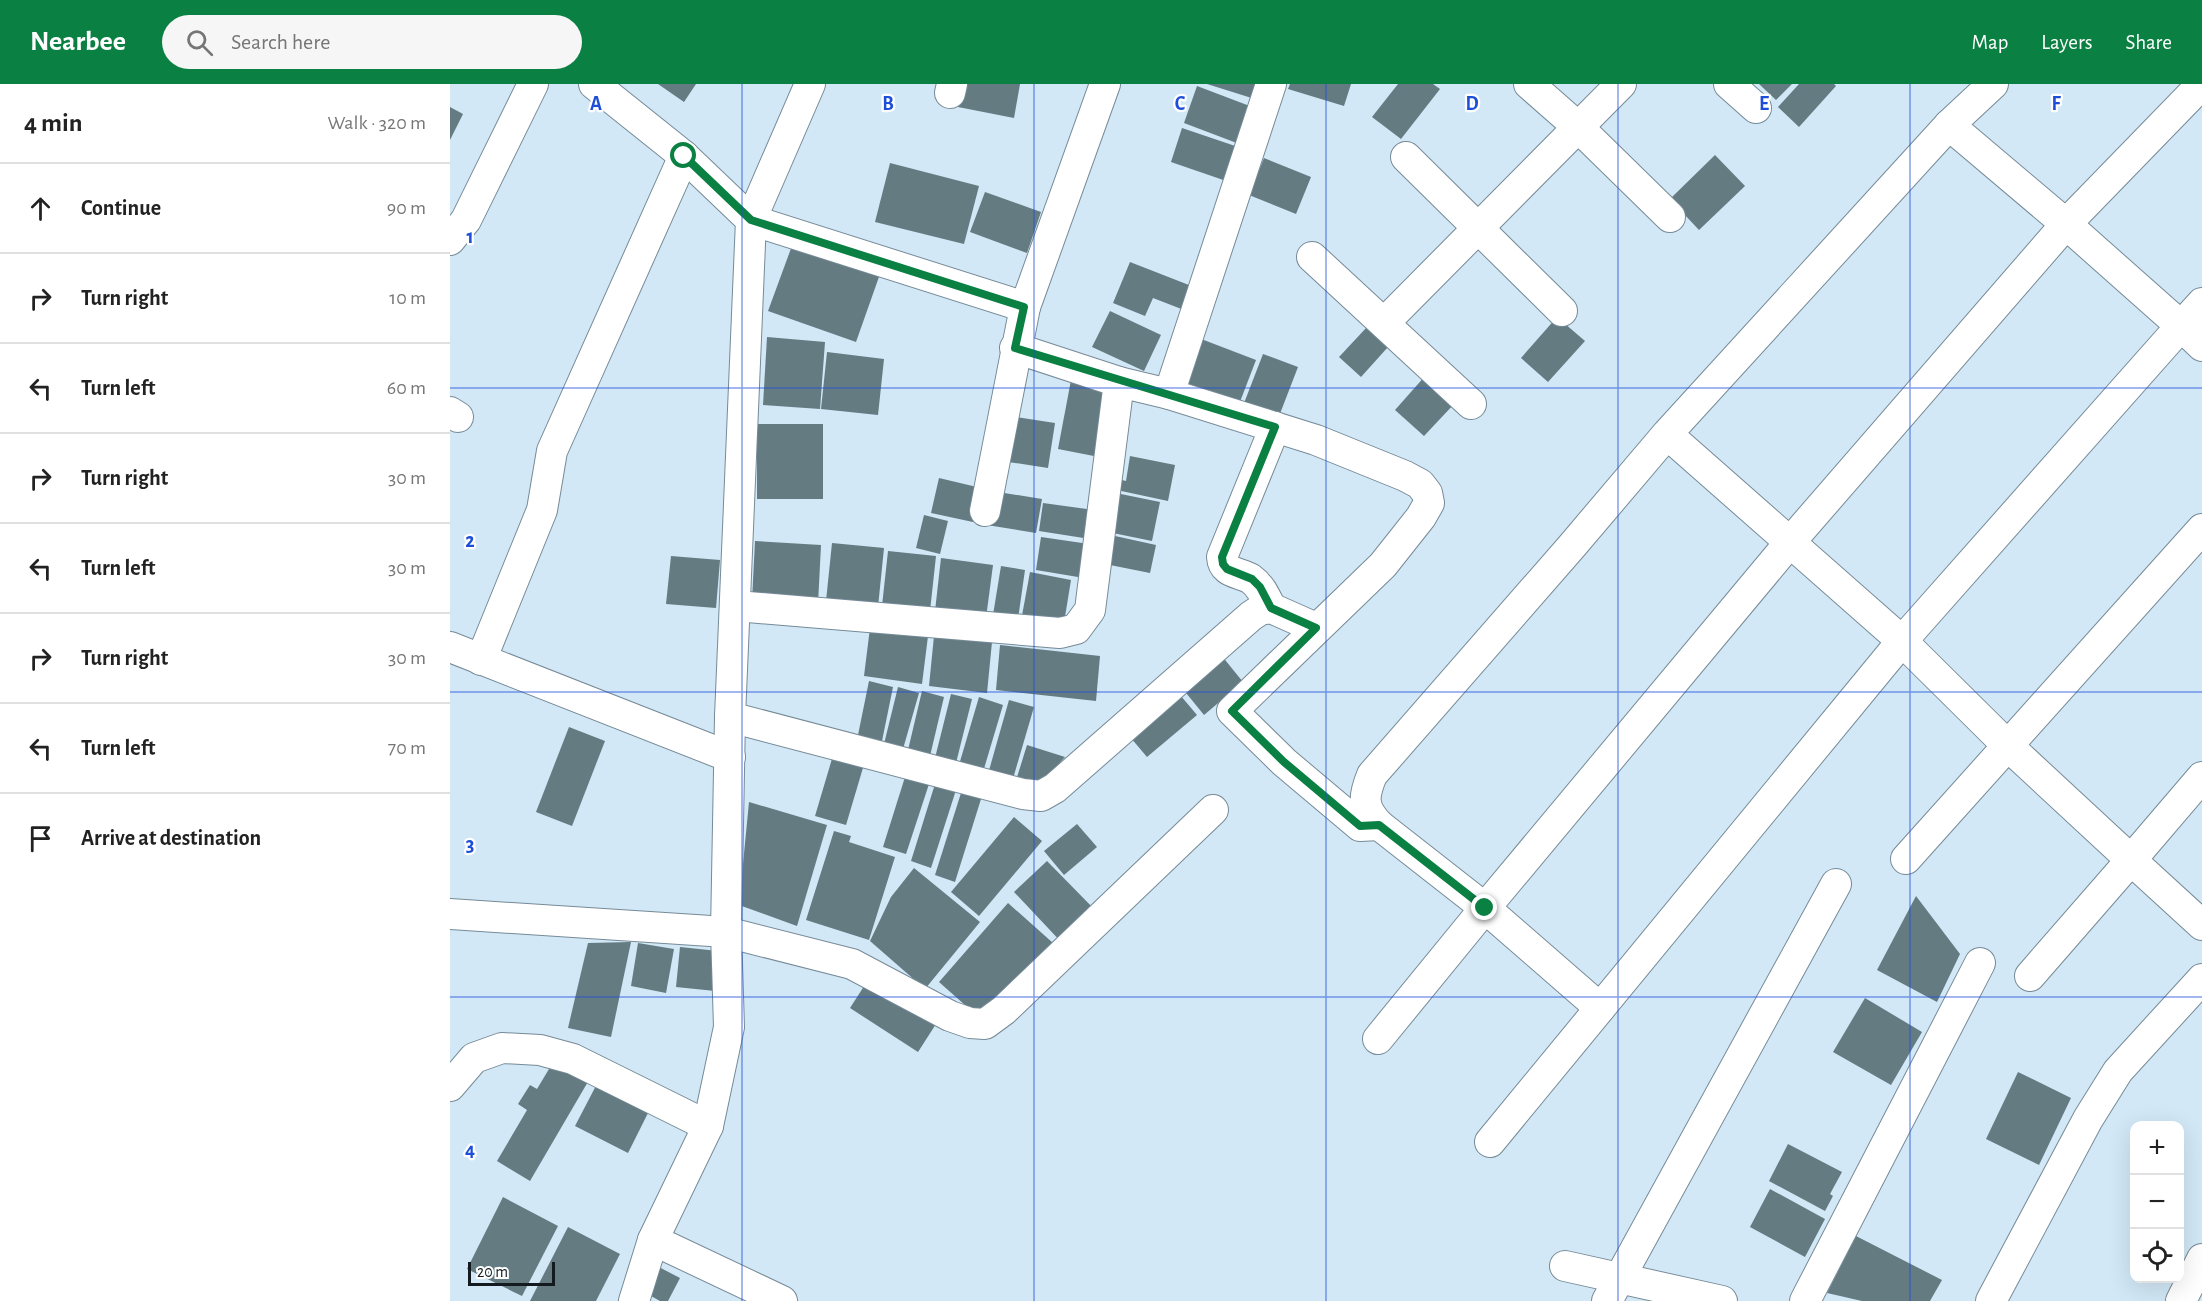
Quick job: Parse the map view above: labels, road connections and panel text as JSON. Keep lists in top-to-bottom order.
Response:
{
  "scale_bar": "20 m",
  "page": {
    "header": "Nearbee",
    "search": "Search here",
    "nav": ["Map", "Layers", "Share"],
    "heading": ["4 min", "Walk · 320 m"],
    "list": [
      ["Continue", "90 m"],
      ["Turn right", "10 m"],
      ["Turn left", "60 m"],
      ["Turn right", "30 m"],
      ["Turn left", "30 m"],
      ["Turn right", "30 m"],
      ["Turn left", "70 m"],
      "Arrive at destination"
    ],
    "map_buttons": ["+", "−"],
    "scale": "20 m"
  },
  "grid": {
    "columns": [
      "A",
      "B",
      "C",
      "D",
      "E",
      "F"
    ],
    "rows": [
      "1",
      "2",
      "3",
      "4"
    ]
  }
}
